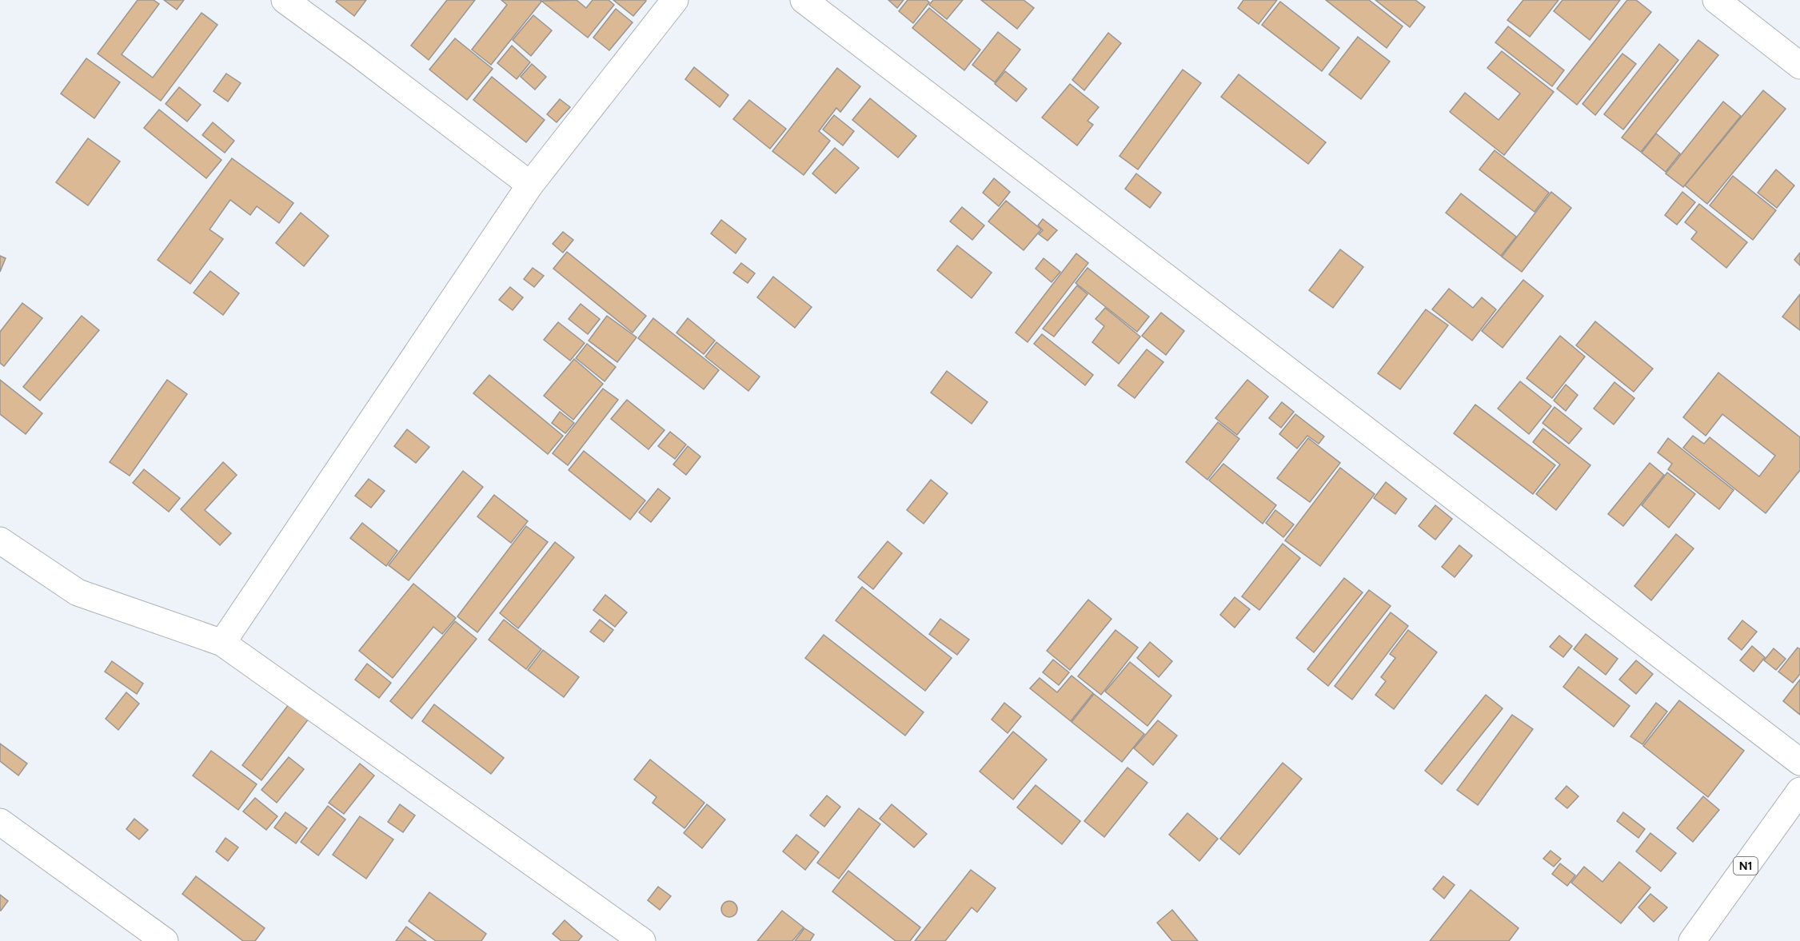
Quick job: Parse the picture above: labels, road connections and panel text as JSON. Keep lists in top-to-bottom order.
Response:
{
  "streets": {
    "main road": ["N1"]
  }
}
